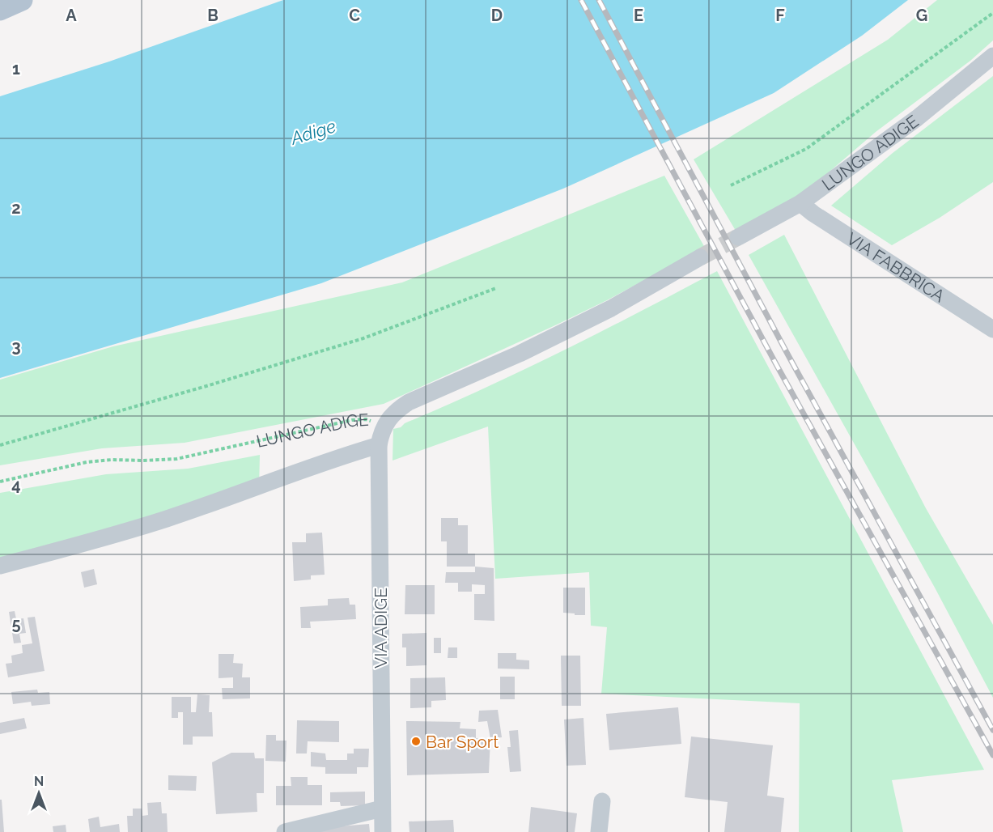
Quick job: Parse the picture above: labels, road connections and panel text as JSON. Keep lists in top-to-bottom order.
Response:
{
  "streets": {
    "street": ["LUNGO ADIGE", "VIA FABBRICA", "VIA ADIGE"]
  },
  "crossings": [
    ["LUNGO ADIGE", "VIA FABBRICA"],
    ["LUNGO ADIGE", "VIA ADIGE"]
  ],
  "water": ["Adige"],
  "places": ["Bar Sport"],
  "north": "top",
  "grid": {
    "columns": [
      "A",
      "B",
      "C",
      "D",
      "E",
      "F",
      "G"
    ],
    "rows": [
      "1",
      "2",
      "3",
      "4",
      "5"
    ]
  }
}
